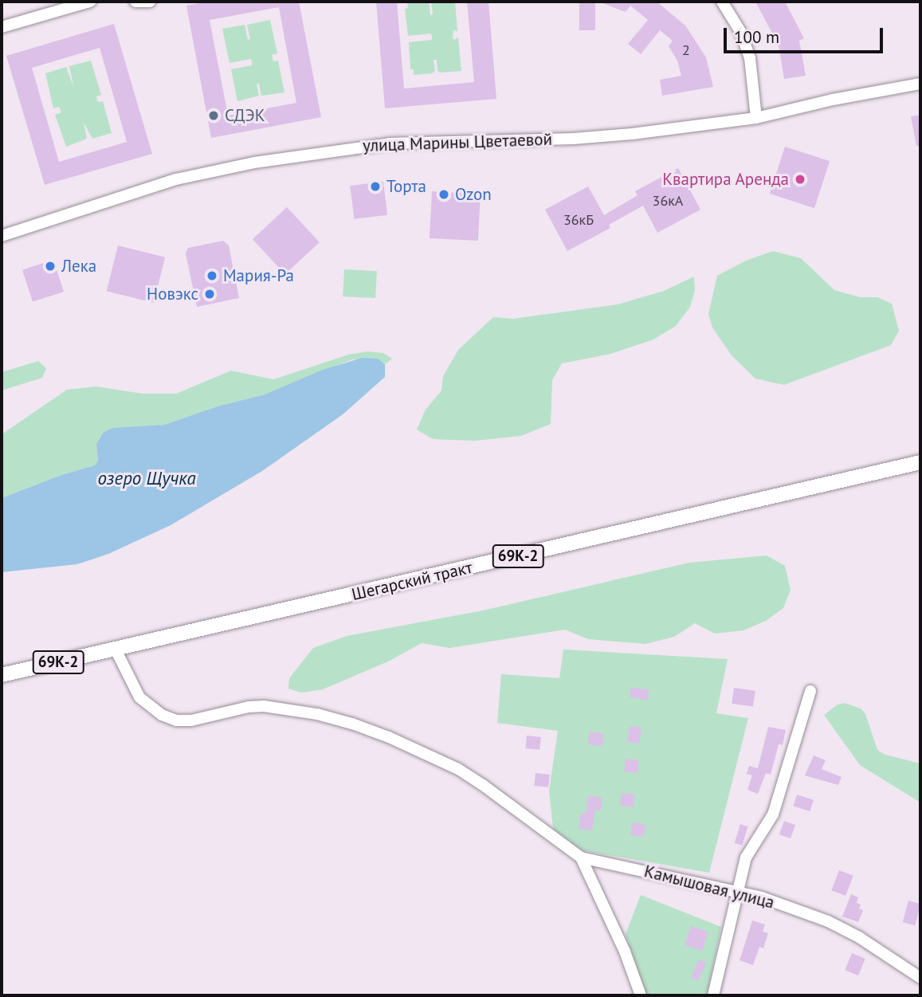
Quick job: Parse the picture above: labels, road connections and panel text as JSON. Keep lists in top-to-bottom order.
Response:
{
  "streets": {
    "main road": ["69К-2", "Шегарский тракт"],
    "street": ["улица Марины Цветаевой", "Камышовая улица"]
  },
  "water": ["озеро Щучка"],
  "places": [
    "СДЭК",
    "Квартира Аренда",
    "Торта",
    "Ozon",
    "Лека",
    "Мария-Ра",
    "Новэкс"
  ],
  "house_numbers": ["2", "36кА", "36кБ"],
  "scale_bar": "100 m"
}
